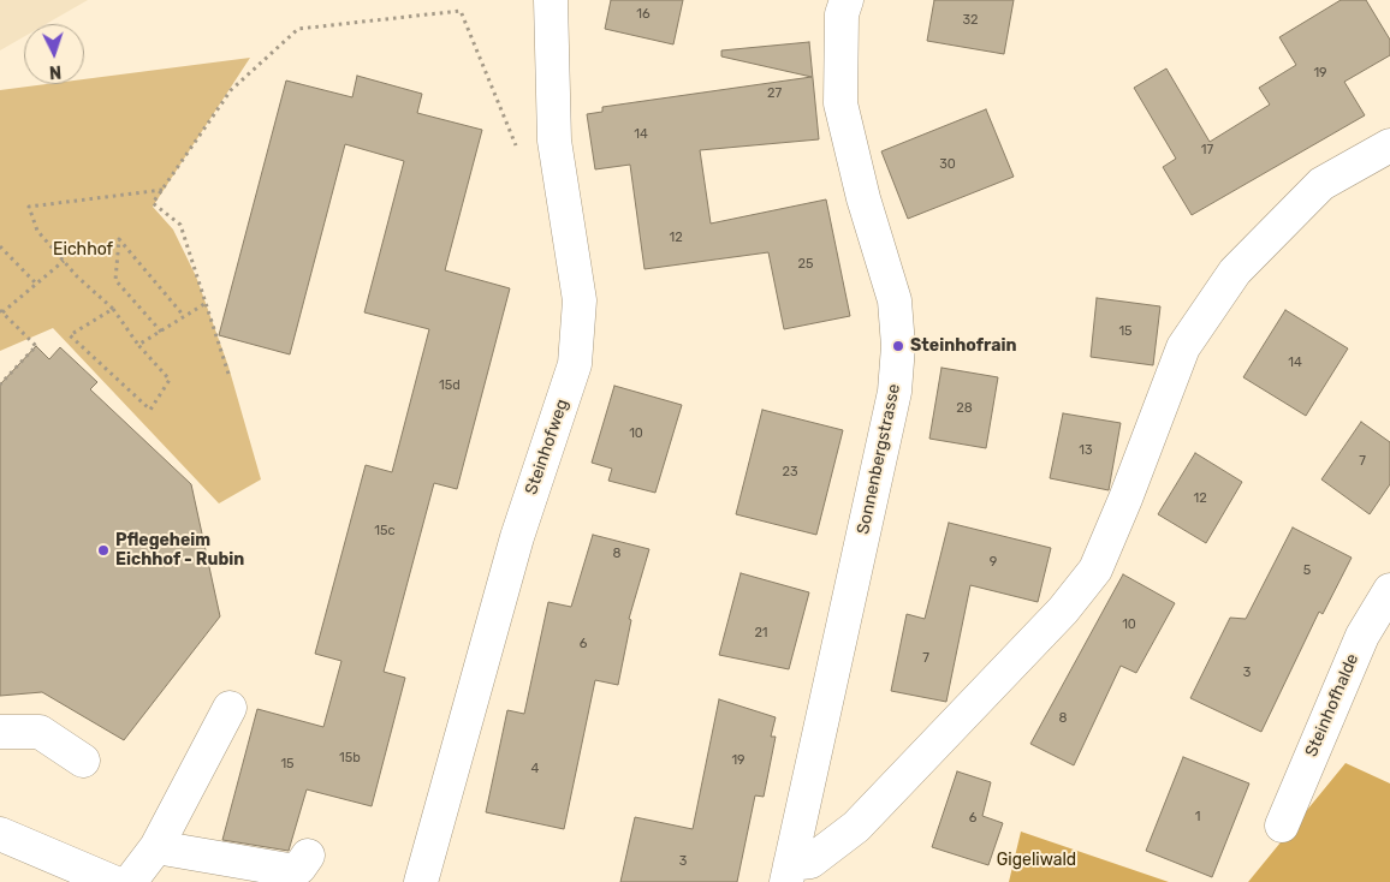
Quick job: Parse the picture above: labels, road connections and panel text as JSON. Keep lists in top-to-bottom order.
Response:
{
  "streets": {
    "street": ["Steinhofweg", "Sonnenbergstrasse", "Steinhofhalde"]
  },
  "parks": ["Eichhof", "Gigeliwald"],
  "places": ["Steinhofrain", "Pflegeheim Eichhof - Rubin"],
  "house_numbers": [
    "16",
    "32",
    "19",
    "27",
    "14",
    "17",
    "30",
    "12",
    "25",
    "15",
    "14",
    "15d",
    "28",
    "10",
    "13",
    "7",
    "23",
    "12",
    "15c",
    "8",
    "9",
    "5",
    "10",
    "21",
    "6",
    "7",
    "3",
    "8",
    "15b",
    "19",
    "15",
    "4",
    "1",
    "6",
    "3"
  ],
  "north": "bottom"
}
